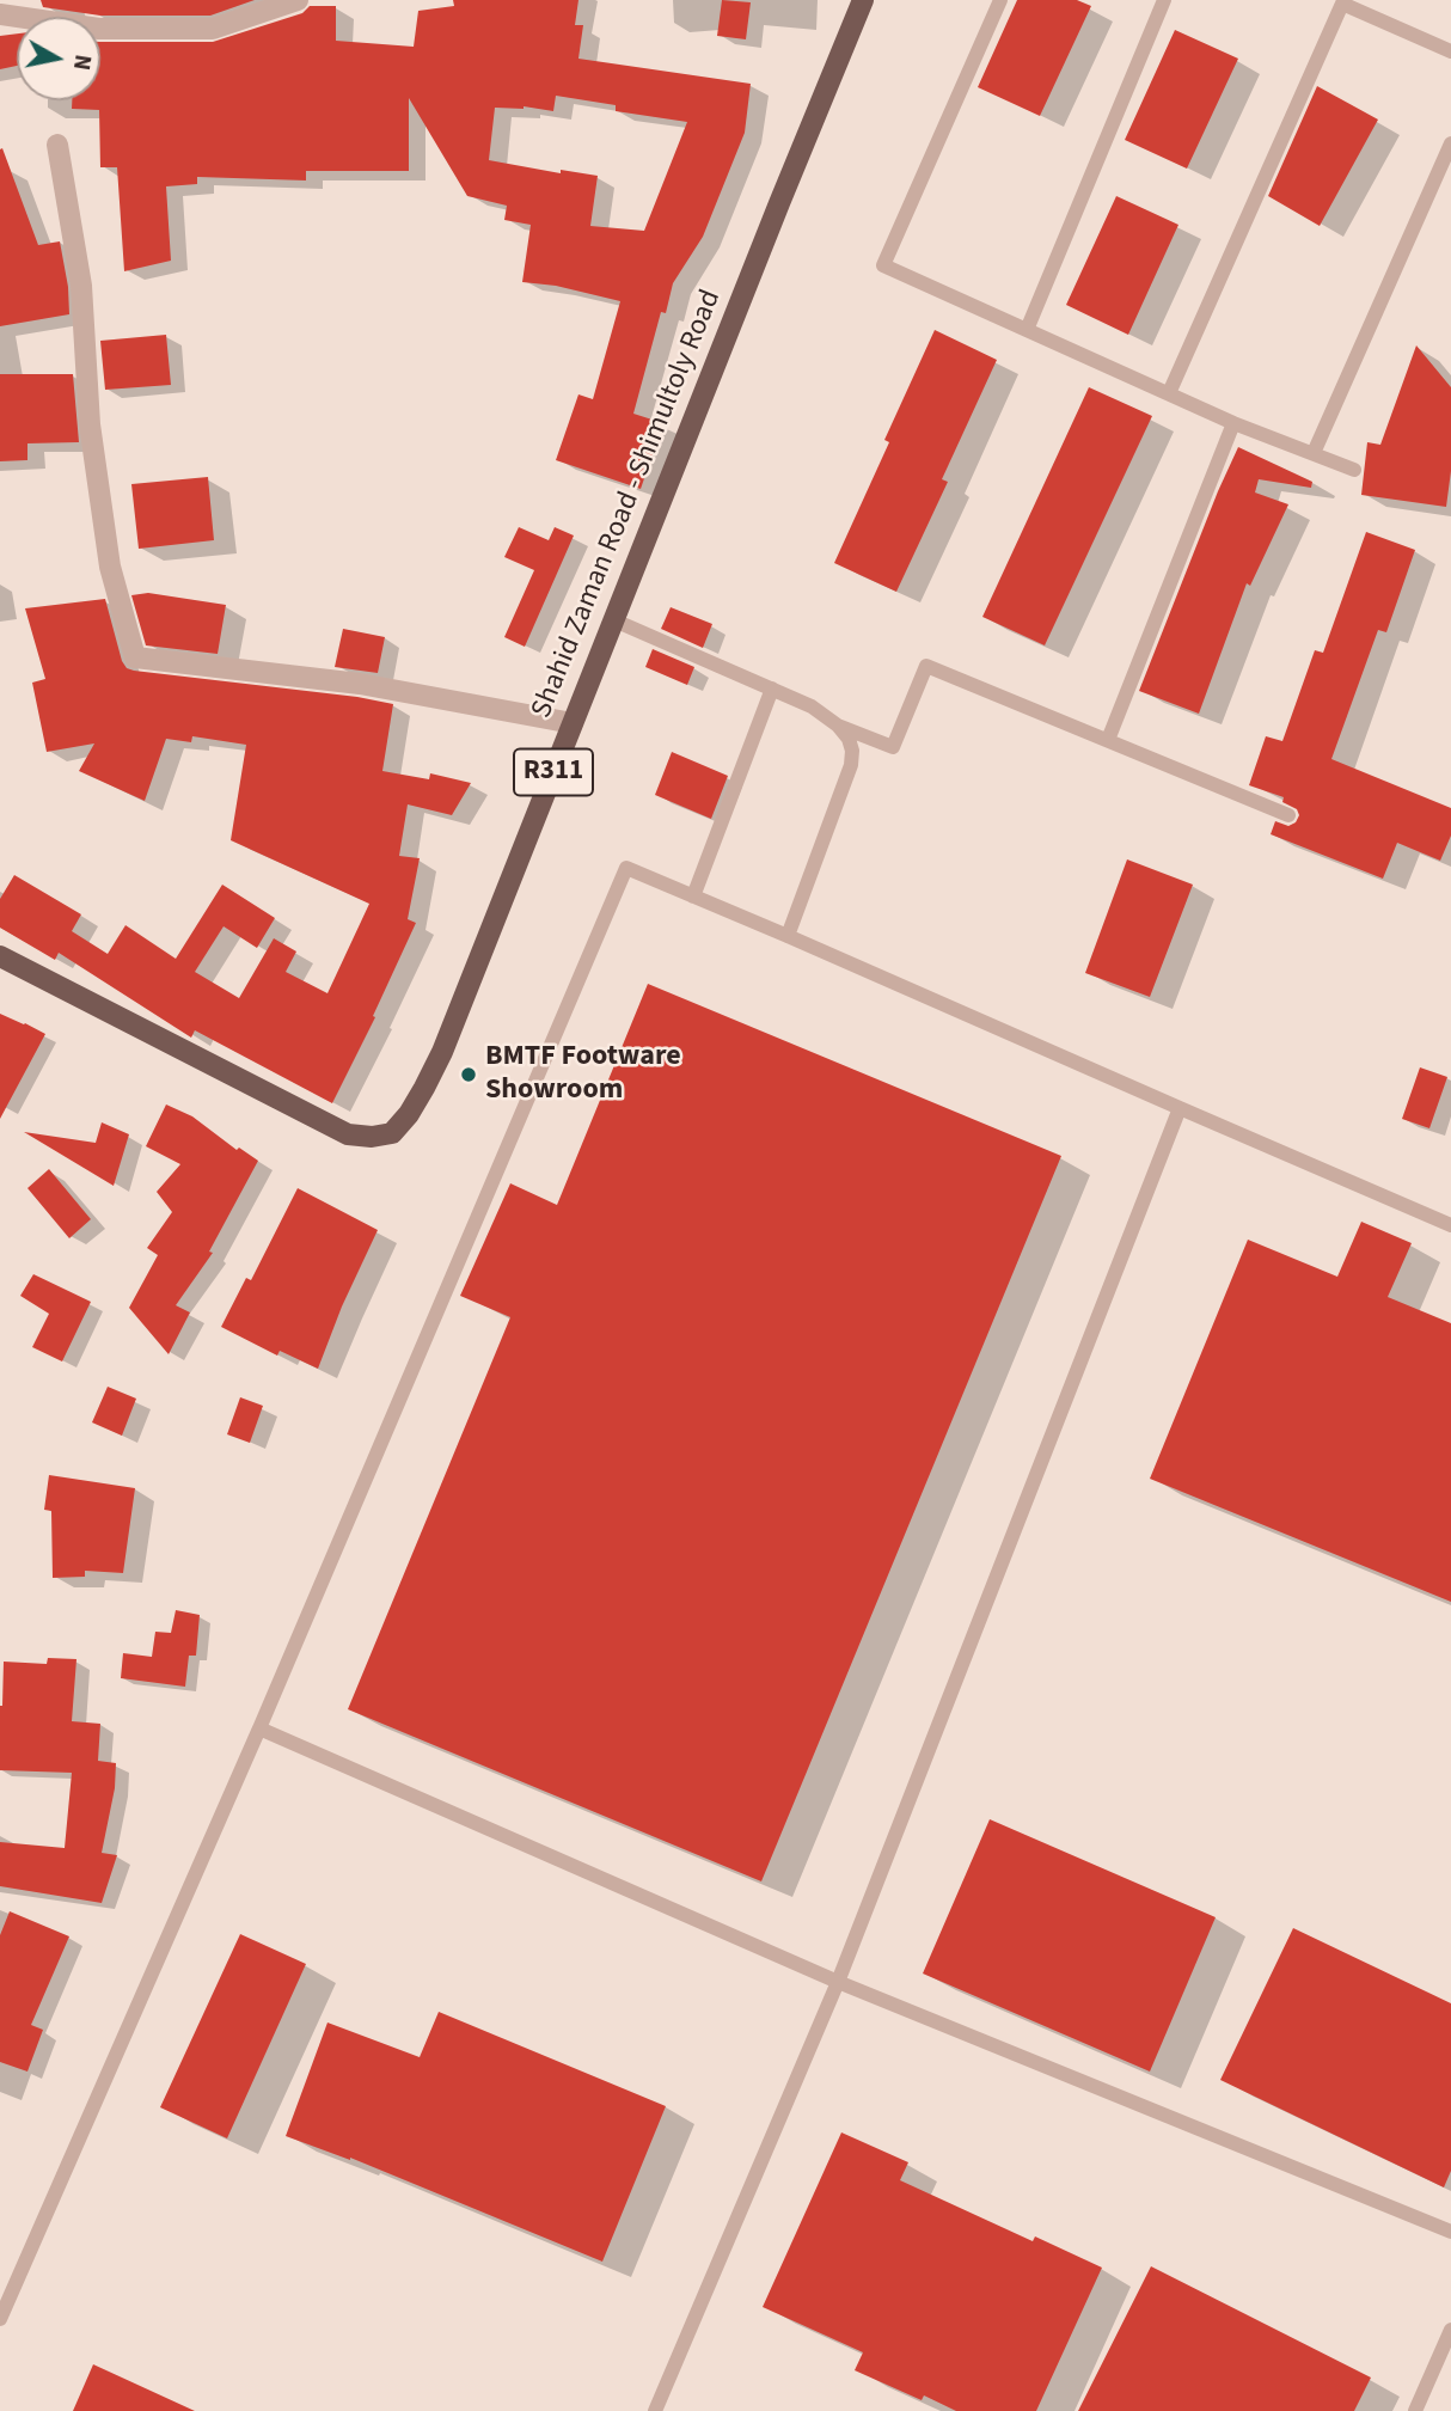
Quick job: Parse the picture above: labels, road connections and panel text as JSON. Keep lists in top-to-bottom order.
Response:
{
  "streets": {
    "main road": ["Shahid Zaman Road - Shimultoly Road", "R311"]
  },
  "places": ["BMTF Footware Showroom"],
  "north": "right"
}
